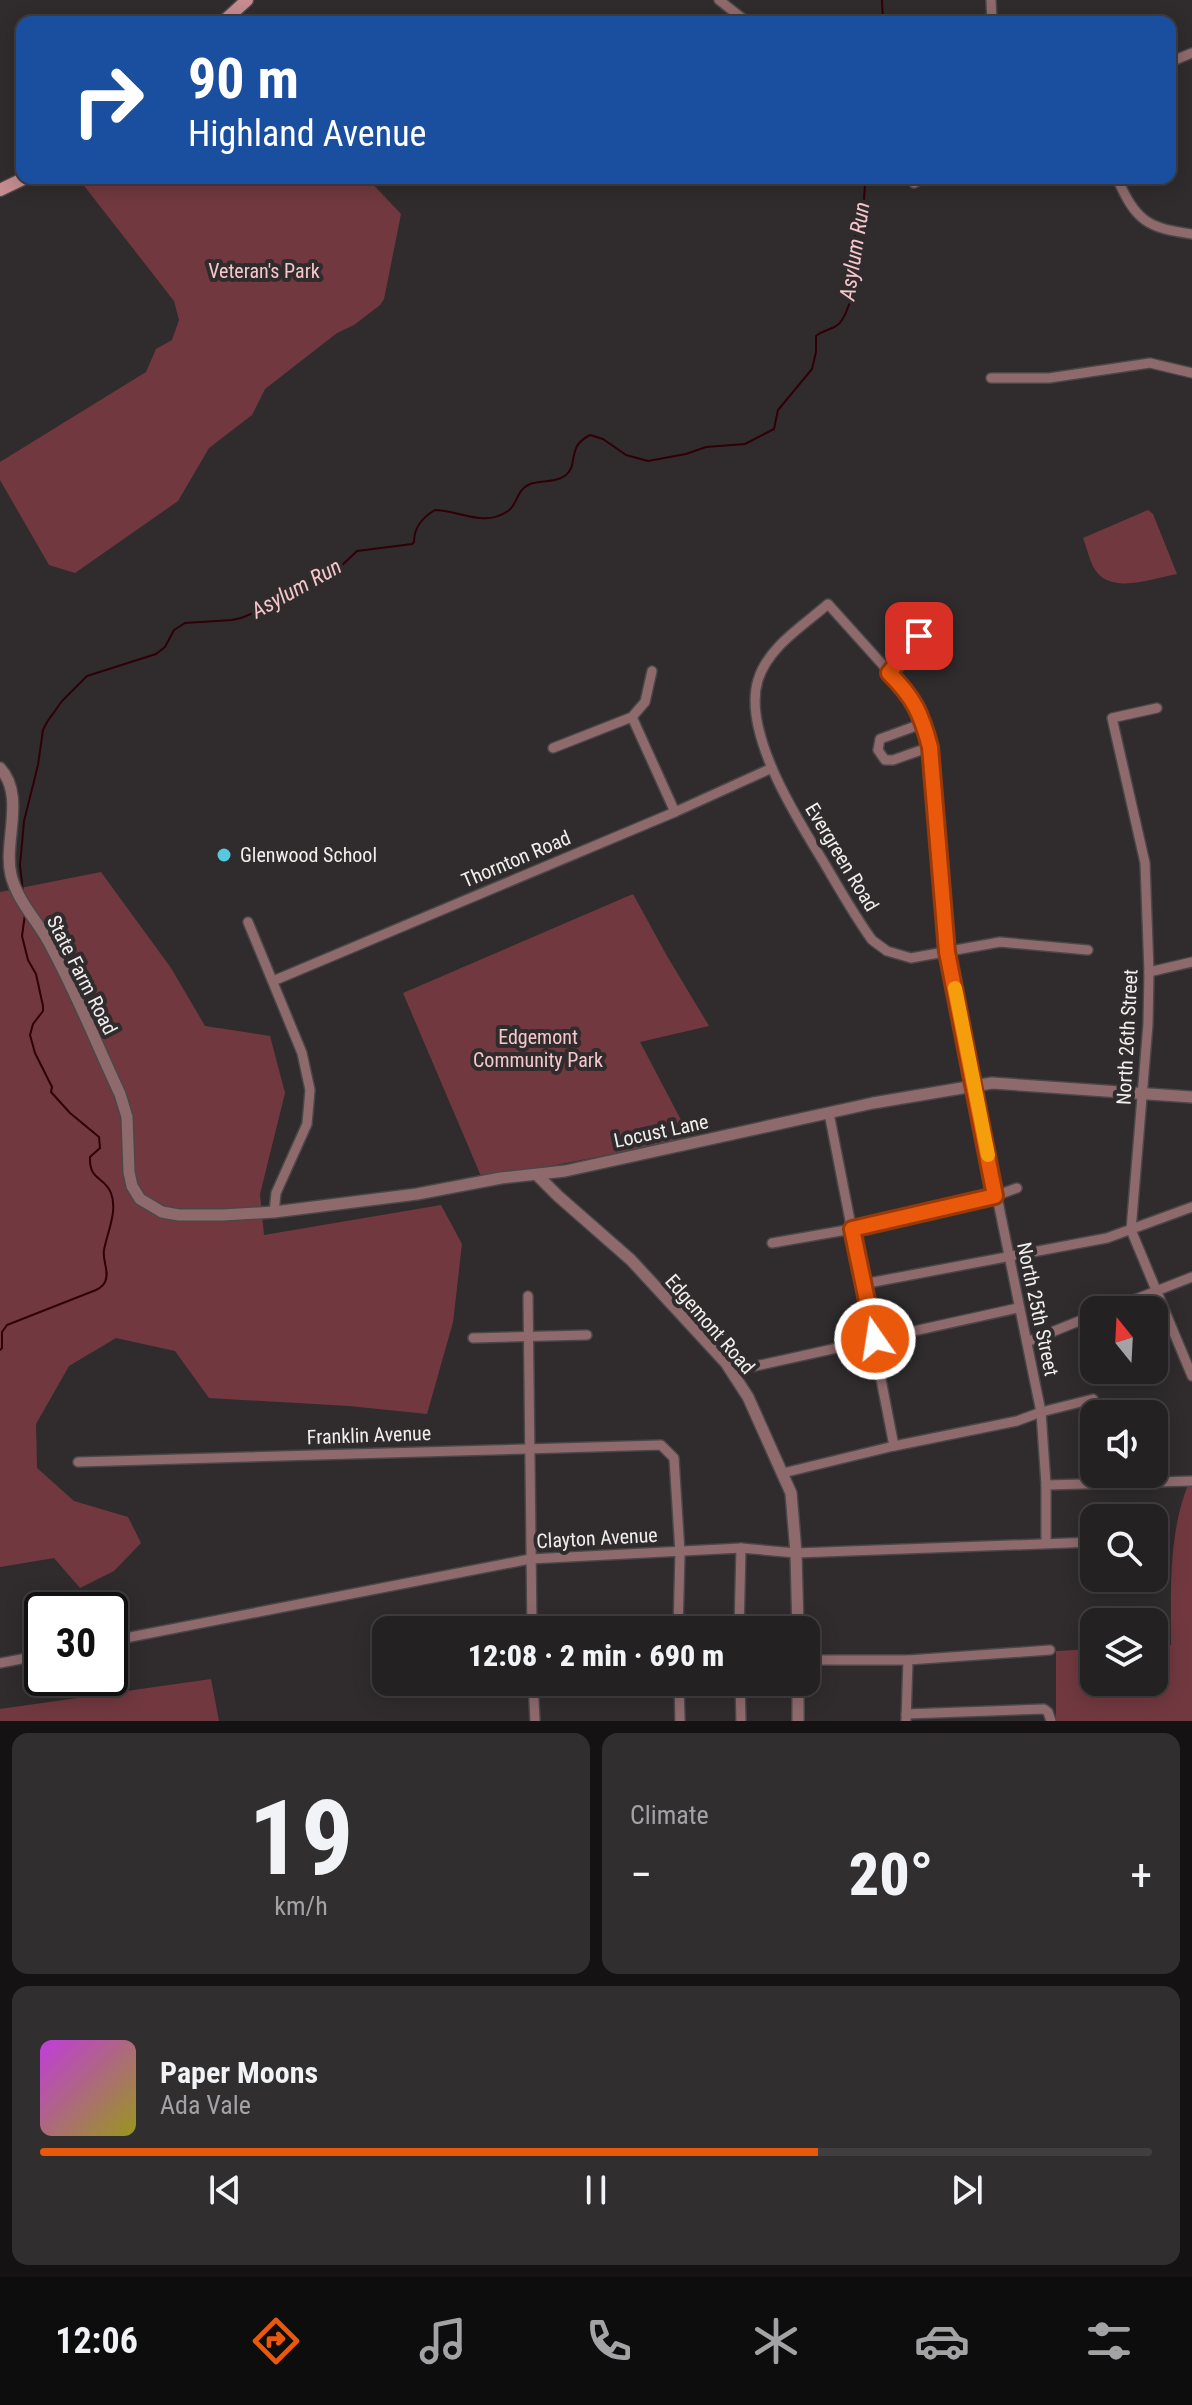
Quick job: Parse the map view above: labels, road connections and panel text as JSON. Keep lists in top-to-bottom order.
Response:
{
  "streets": {
    "street": [
      "Evergreen Road",
      "Thornton Road",
      "State Farm Road",
      "North 26th Street",
      "Locust Lane",
      "North 25th Street",
      "Edgemont Road",
      "Franklin Avenue",
      "Clayton Avenue"
    ]
  },
  "crossings": [
    ["Evergreen Road", "Thornton Road"],
    ["Evergreen Road", "North 25th Street"],
    ["State Farm Road", "Locust Lane"],
    ["North 26th Street", "Locust Lane"],
    ["Locust Lane", "North 25th Street"],
    ["Locust Lane", "Edgemont Road"],
    ["North 25th Street", "Clayton Avenue"],
    ["Edgemont Road", "Clayton Avenue"],
    ["Franklin Avenue", "Clayton Avenue"]
  ],
  "water": ["Asylum Run"],
  "parks": ["Veteran's Park", "Edgemont Community Park"],
  "places": ["Glenwood School"],
  "north": "top",
  "page": {
    "turn": ["90 m", "Highland Avenue"],
    "limit": "30",
    "trip": "12:08 · 2 min · 690 m",
    "tile": [
      ["19", "km/h"],
      "Climate"
    ],
    "heat": ["−", "20°", "+"],
    "song": ["Paper Moons", "Ada Vale"],
    "tabs": "12:06"
  }
}
